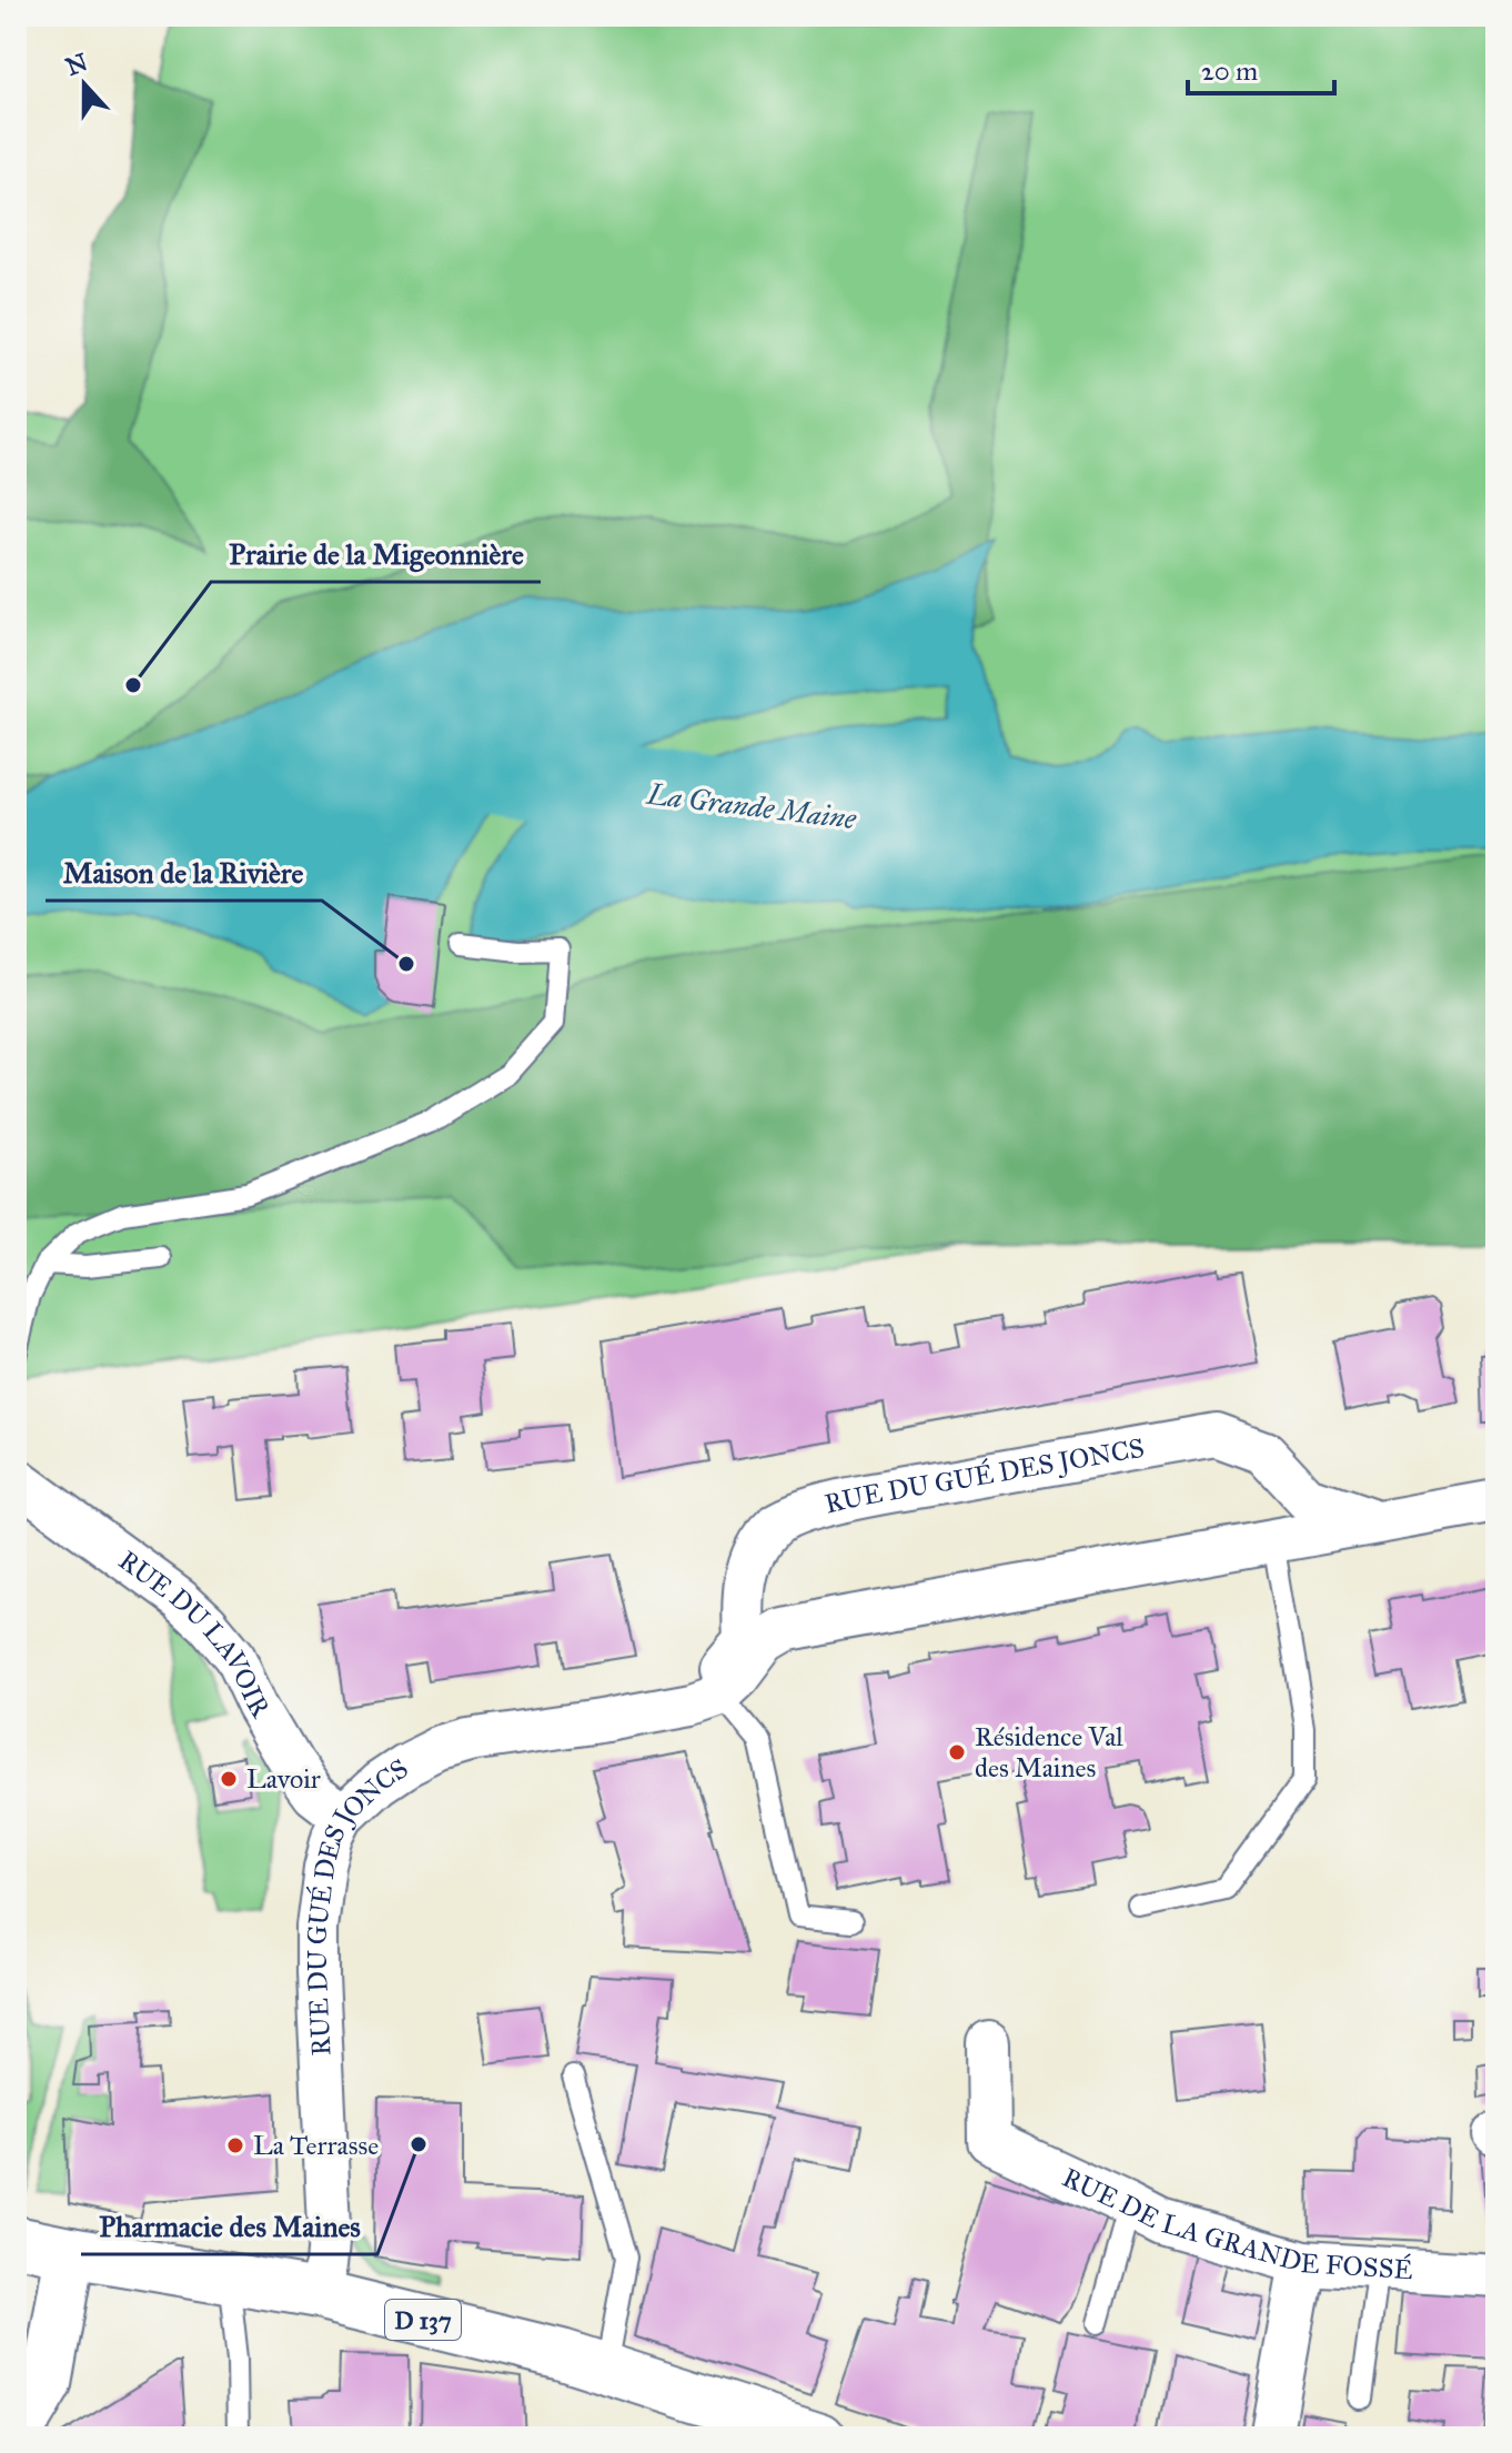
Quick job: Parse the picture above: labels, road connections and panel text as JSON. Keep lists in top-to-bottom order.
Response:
{
  "streets": {
    "main road": ["D 137"],
    "street": ["RUE DU GUÉ DES JONCS", "RUE DU LAVOIR", "RUE DE LA GRANDE FOSSÉ"]
  },
  "crossings": [
    ["RUE DU GUÉ DES JONCS", "RUE DU LAVOIR"],
    ["RUE DU GUÉ DES JONCS", "D 137"]
  ],
  "water": ["La Grande Maine"],
  "places": [
    "Prairie de la Migeonnière",
    "Maison de la Rivière",
    "Résidence Val des Maines",
    "Lavoir",
    "Pharmacie des Maines",
    "La Terrasse"
  ],
  "scale_bar": "20 m",
  "north": "top"
}
